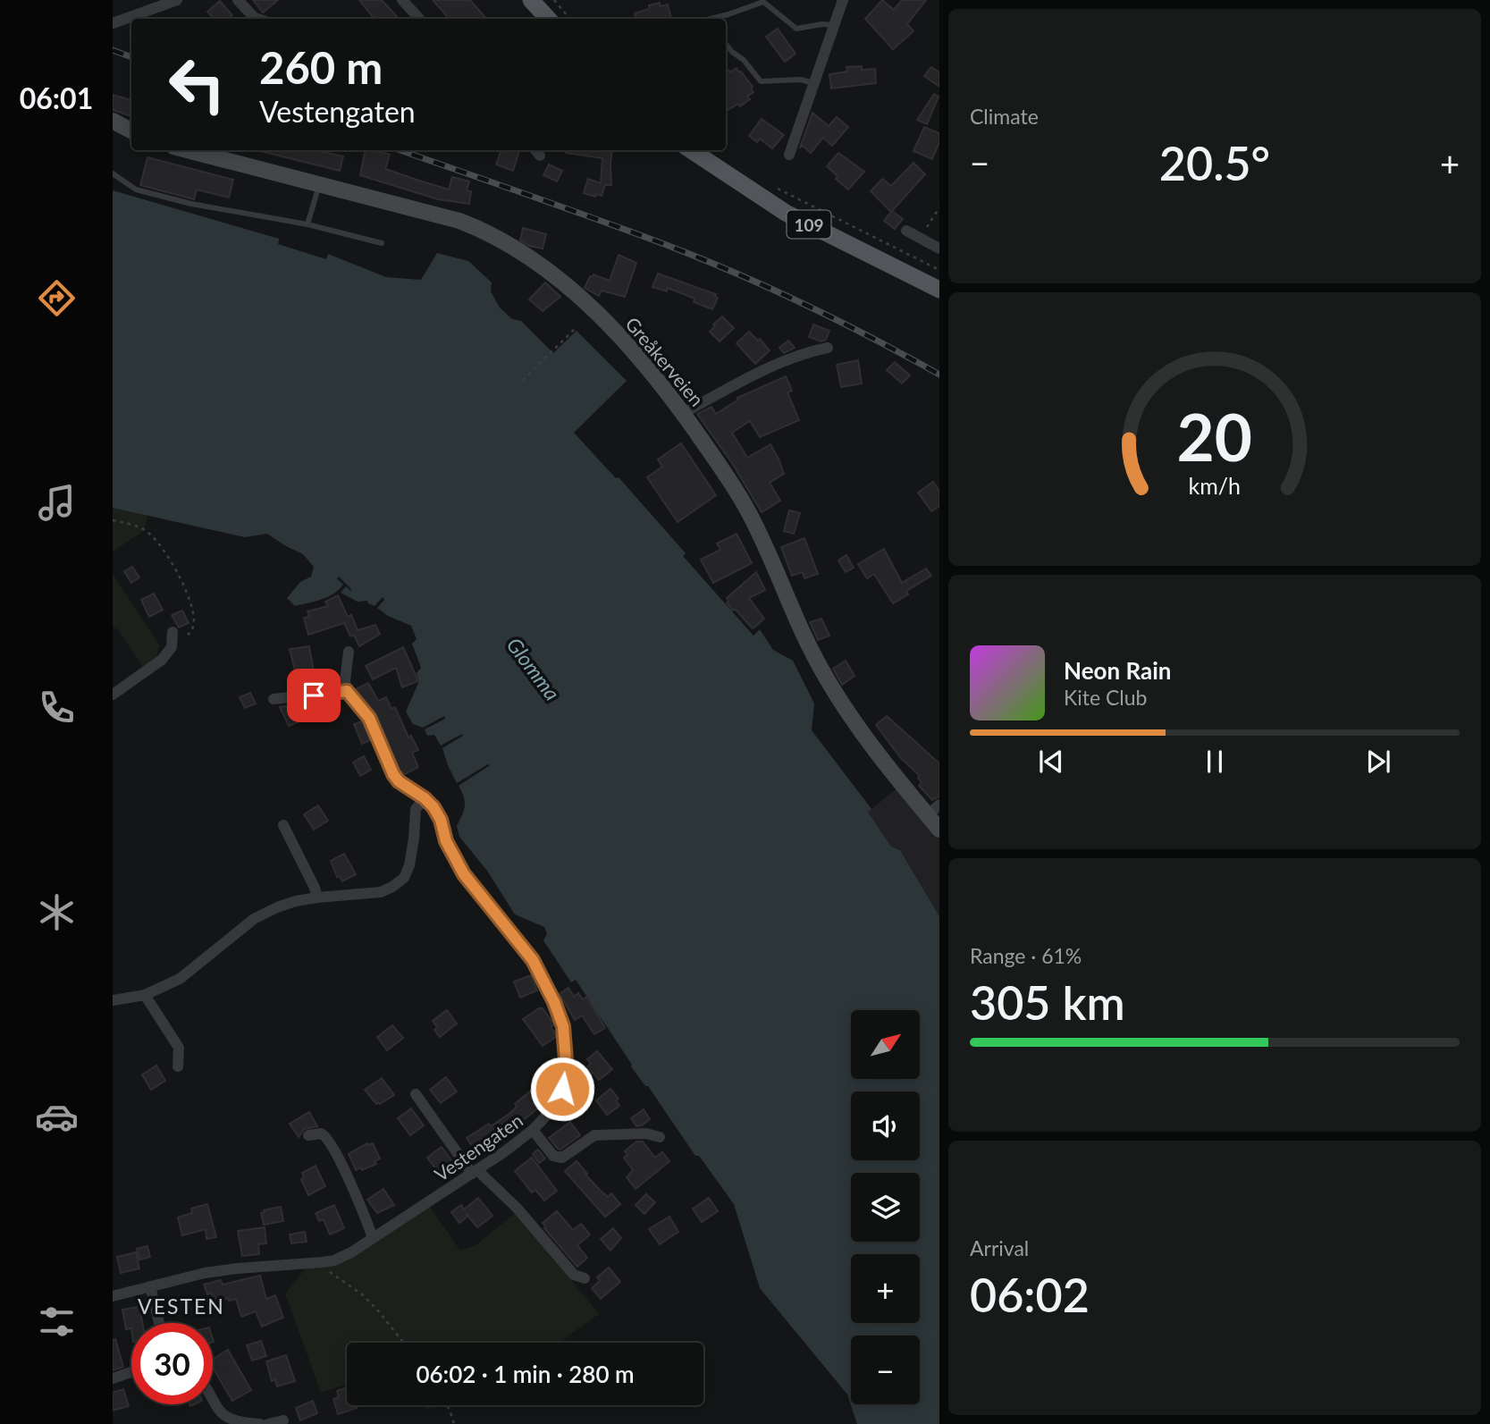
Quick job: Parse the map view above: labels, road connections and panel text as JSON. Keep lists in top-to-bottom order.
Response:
{
  "streets": {
    "main road": ["109", "Greåkerveien"],
    "street": ["Vestengaten"]
  },
  "districts": ["VESTEN"],
  "water": ["Glomma"],
  "north": "top right",
  "page": {
    "tabs": "06:01",
    "tile": [
      "Climate",
      ["Range · 61%", "305 km"],
      ["Arrival", "06:02"]
    ],
    "turn": ["260 m", "Vestengaten"],
    "heat": ["−", "20.5°", "+"],
    "song": ["Neon Rain", "Kite Club"],
    "map_buttons": ["+", "−"],
    "limit": "30",
    "trip": "06:02 · 1 min · 280 m",
    "gauge": ["20", "km/h"]
  }
}
